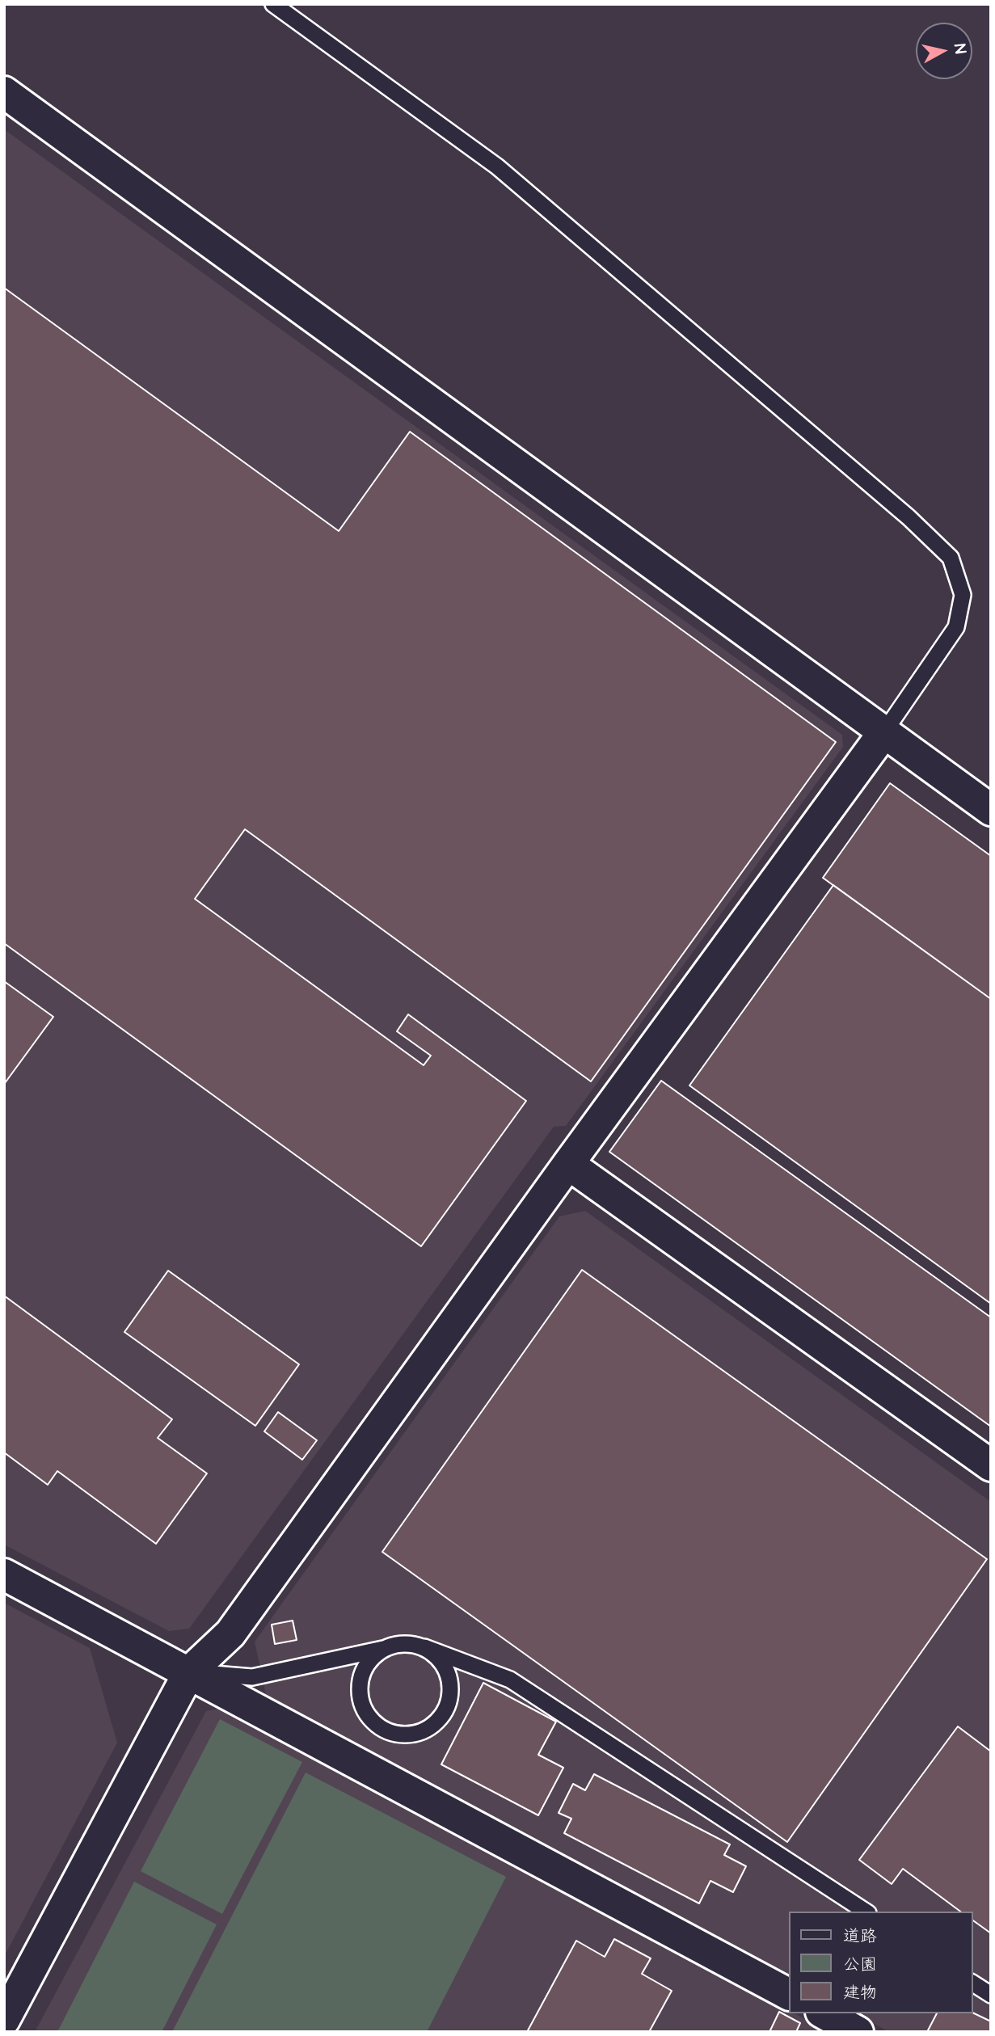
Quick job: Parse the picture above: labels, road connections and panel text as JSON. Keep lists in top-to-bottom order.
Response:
{
  "legend": ["道路", "公園", "建物"],
  "north": "right"
}
